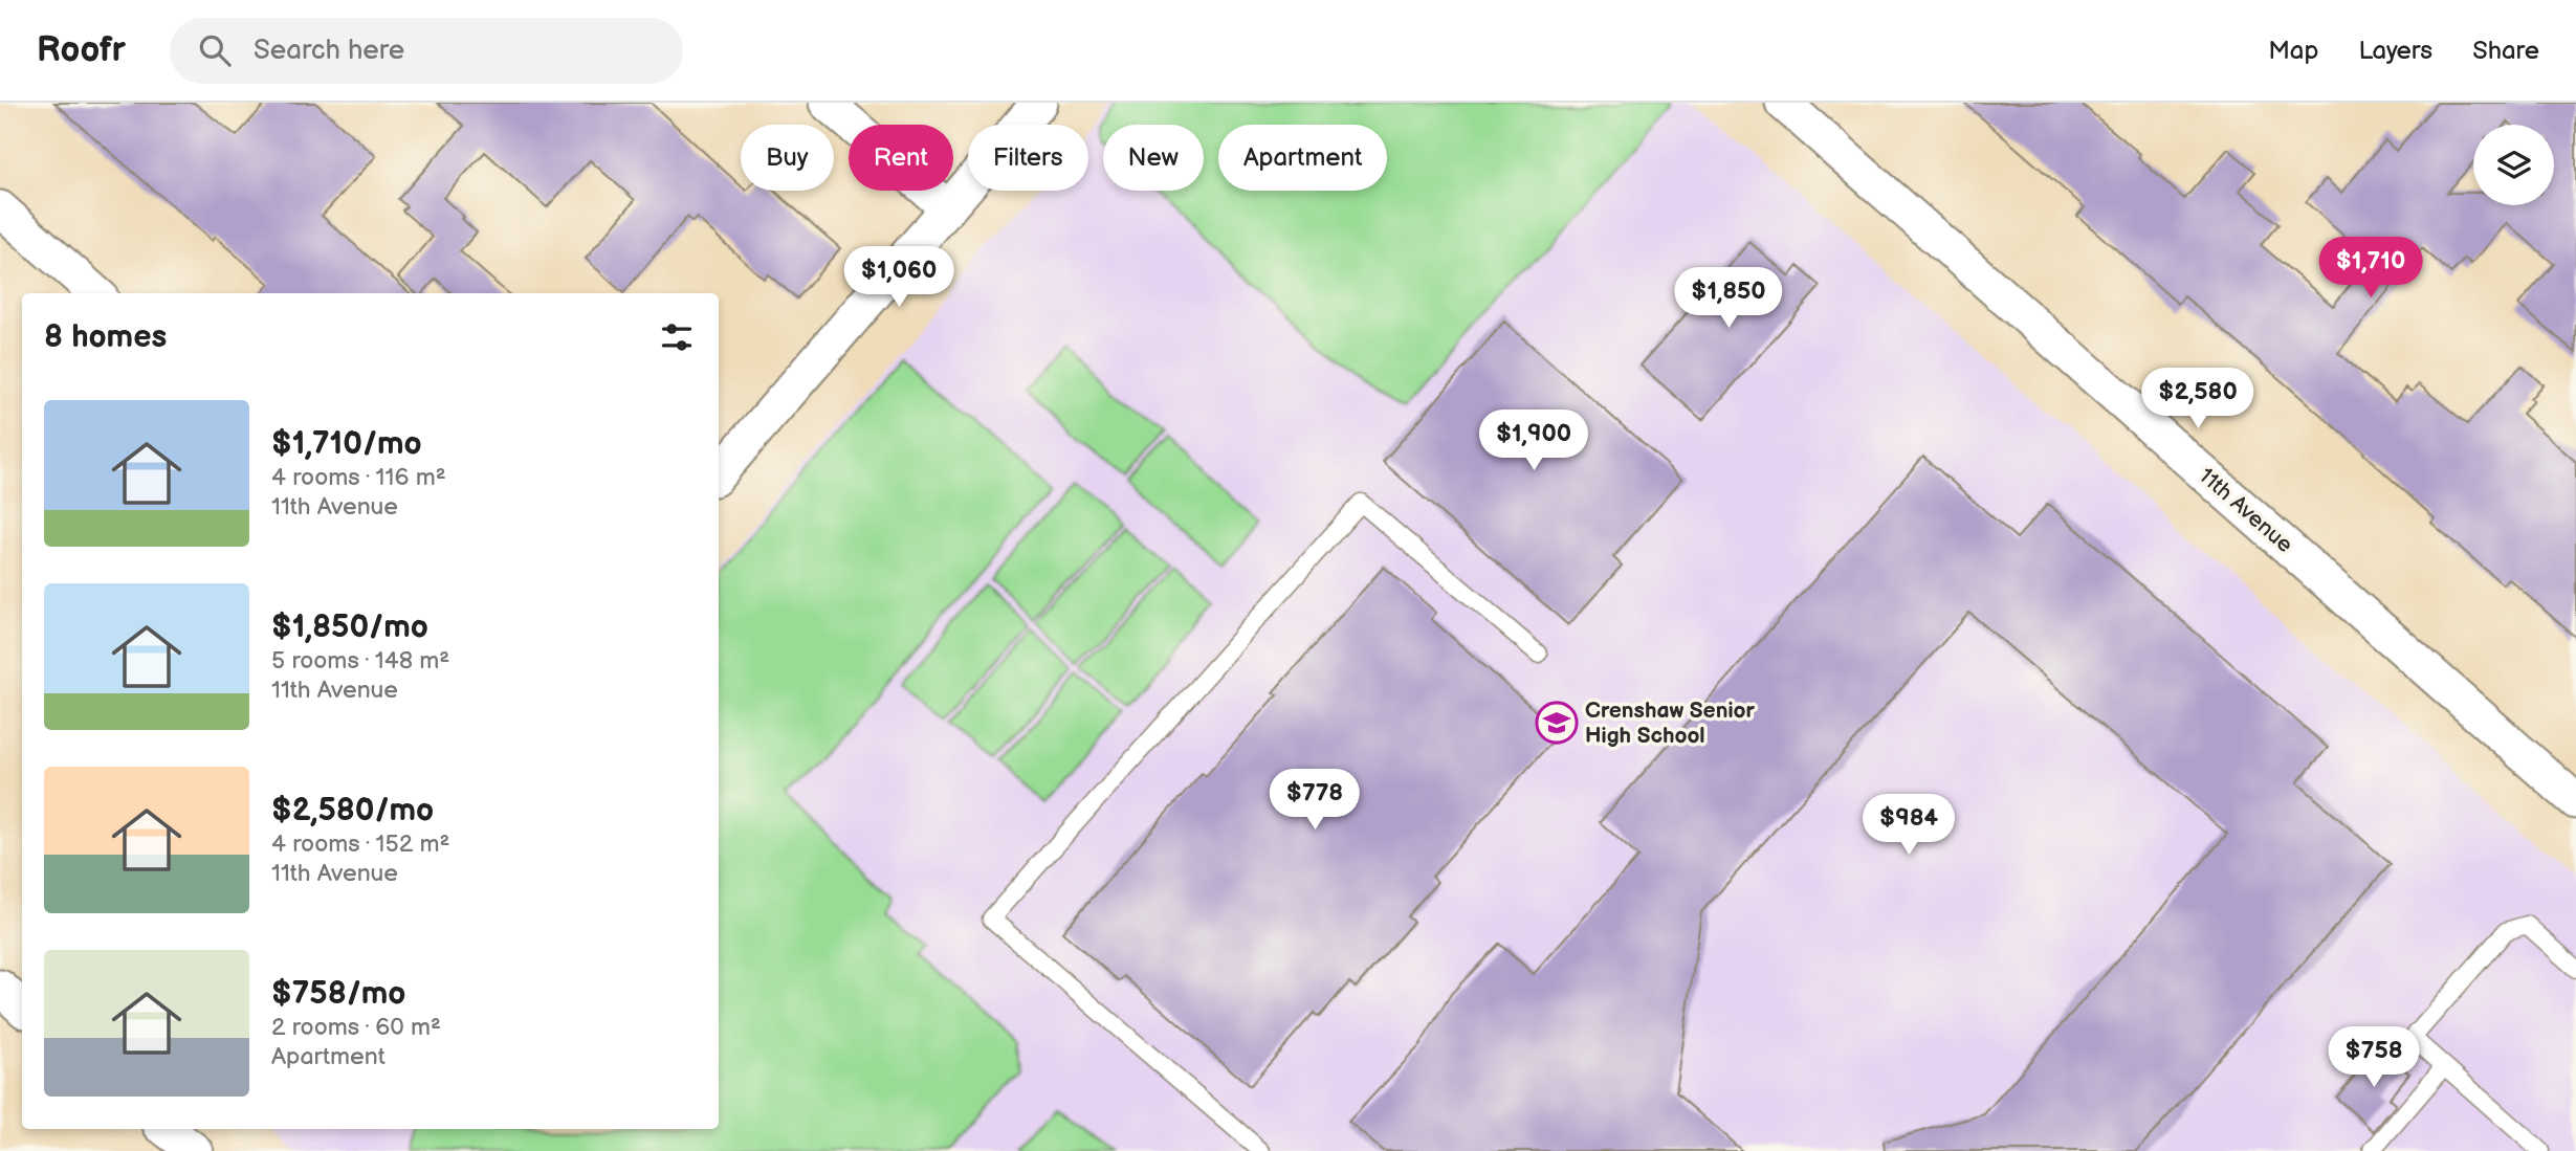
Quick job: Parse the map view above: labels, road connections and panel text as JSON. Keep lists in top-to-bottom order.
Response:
{
  "streets": {
    "street": ["11th Avenue"]
  },
  "places": {
    "school or university": ["Crenshaw Senior High School"]
  },
  "page": {
    "header": "Roofr",
    "search": "Search here",
    "nav": ["Map", "Layers", "Share"],
    "chip": [
      "Buy",
      "Rent",
      "Filters",
      "New",
      "Apartment"
    ],
    "price": [
      "$1,710",
      "$1,060",
      "$1,850",
      "$2,580",
      "$1,900",
      "$778",
      "$984",
      "$758"
    ],
    "heading": "8 homes",
    "list": [
      {
        "name": "$1,710/mo",
        "note": "4 rooms · 116 m² · 11th Avenue"
      },
      {
        "name": "$1,850/mo",
        "note": "5 rooms · 148 m² · 11th Avenue"
      },
      {
        "name": "$2,580/mo",
        "note": "4 rooms · 152 m² · 11th Avenue"
      },
      {
        "name": "$758/mo",
        "note": "2 rooms · 60 m² · Apartment"
      }
    ]
  }
}
